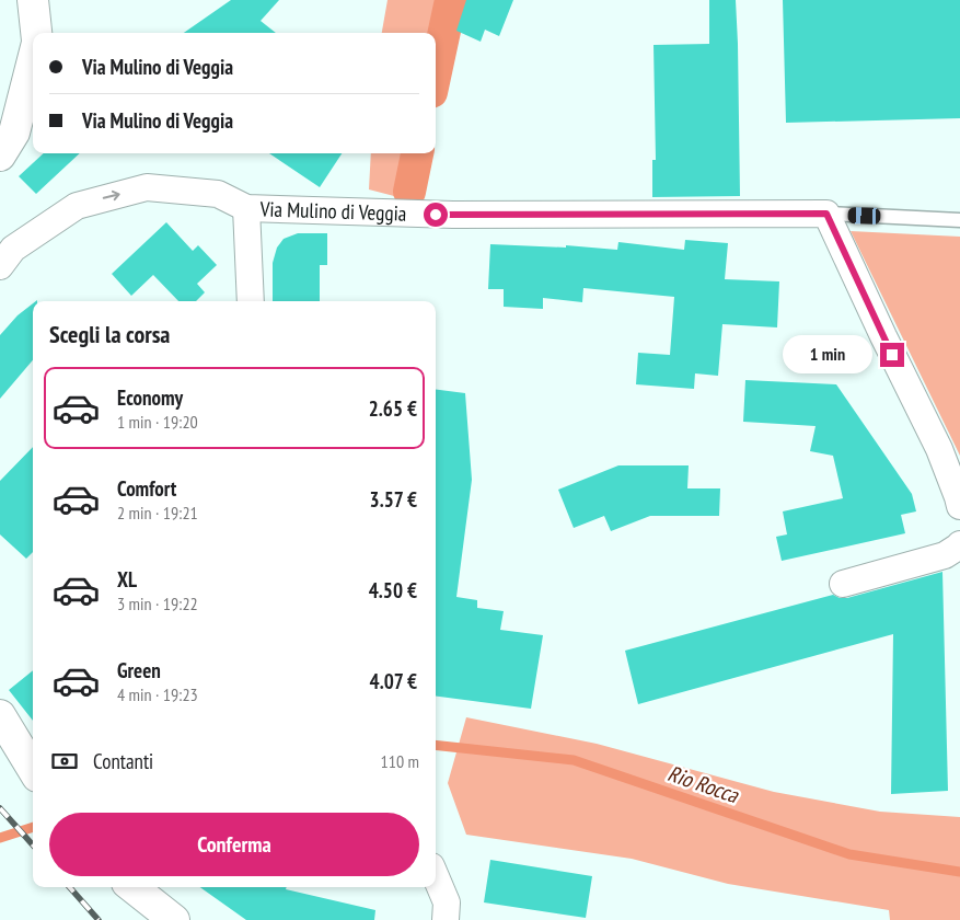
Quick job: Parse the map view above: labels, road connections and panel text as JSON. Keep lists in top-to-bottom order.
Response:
{
  "streets": {
    "street": ["Via Mulino di Veggia"]
  },
  "water": ["Rio Rocca"],
  "page": {
    "banner": ["Via Mulino di Veggia", "Via Mulino di Veggia"],
    "heading": "Scegli la corsa",
    "bubble": "1 min",
    "list": [
      {
        "name": "Economy",
        "note": "1 min · 19:20",
        "value": "2.65 €"
      },
      {
        "name": "Comfort",
        "note": "2 min · 19:21",
        "value": "3.57 €"
      },
      {
        "name": "XL",
        "note": "3 min · 19:22",
        "value": "4.50 €"
      },
      {
        "name": "Green",
        "note": "4 min · 19:23",
        "value": "4.07 €"
      }
    ],
    "pay": ["Contanti", "110 m"],
    "buttons": "Conferma"
  }
}
